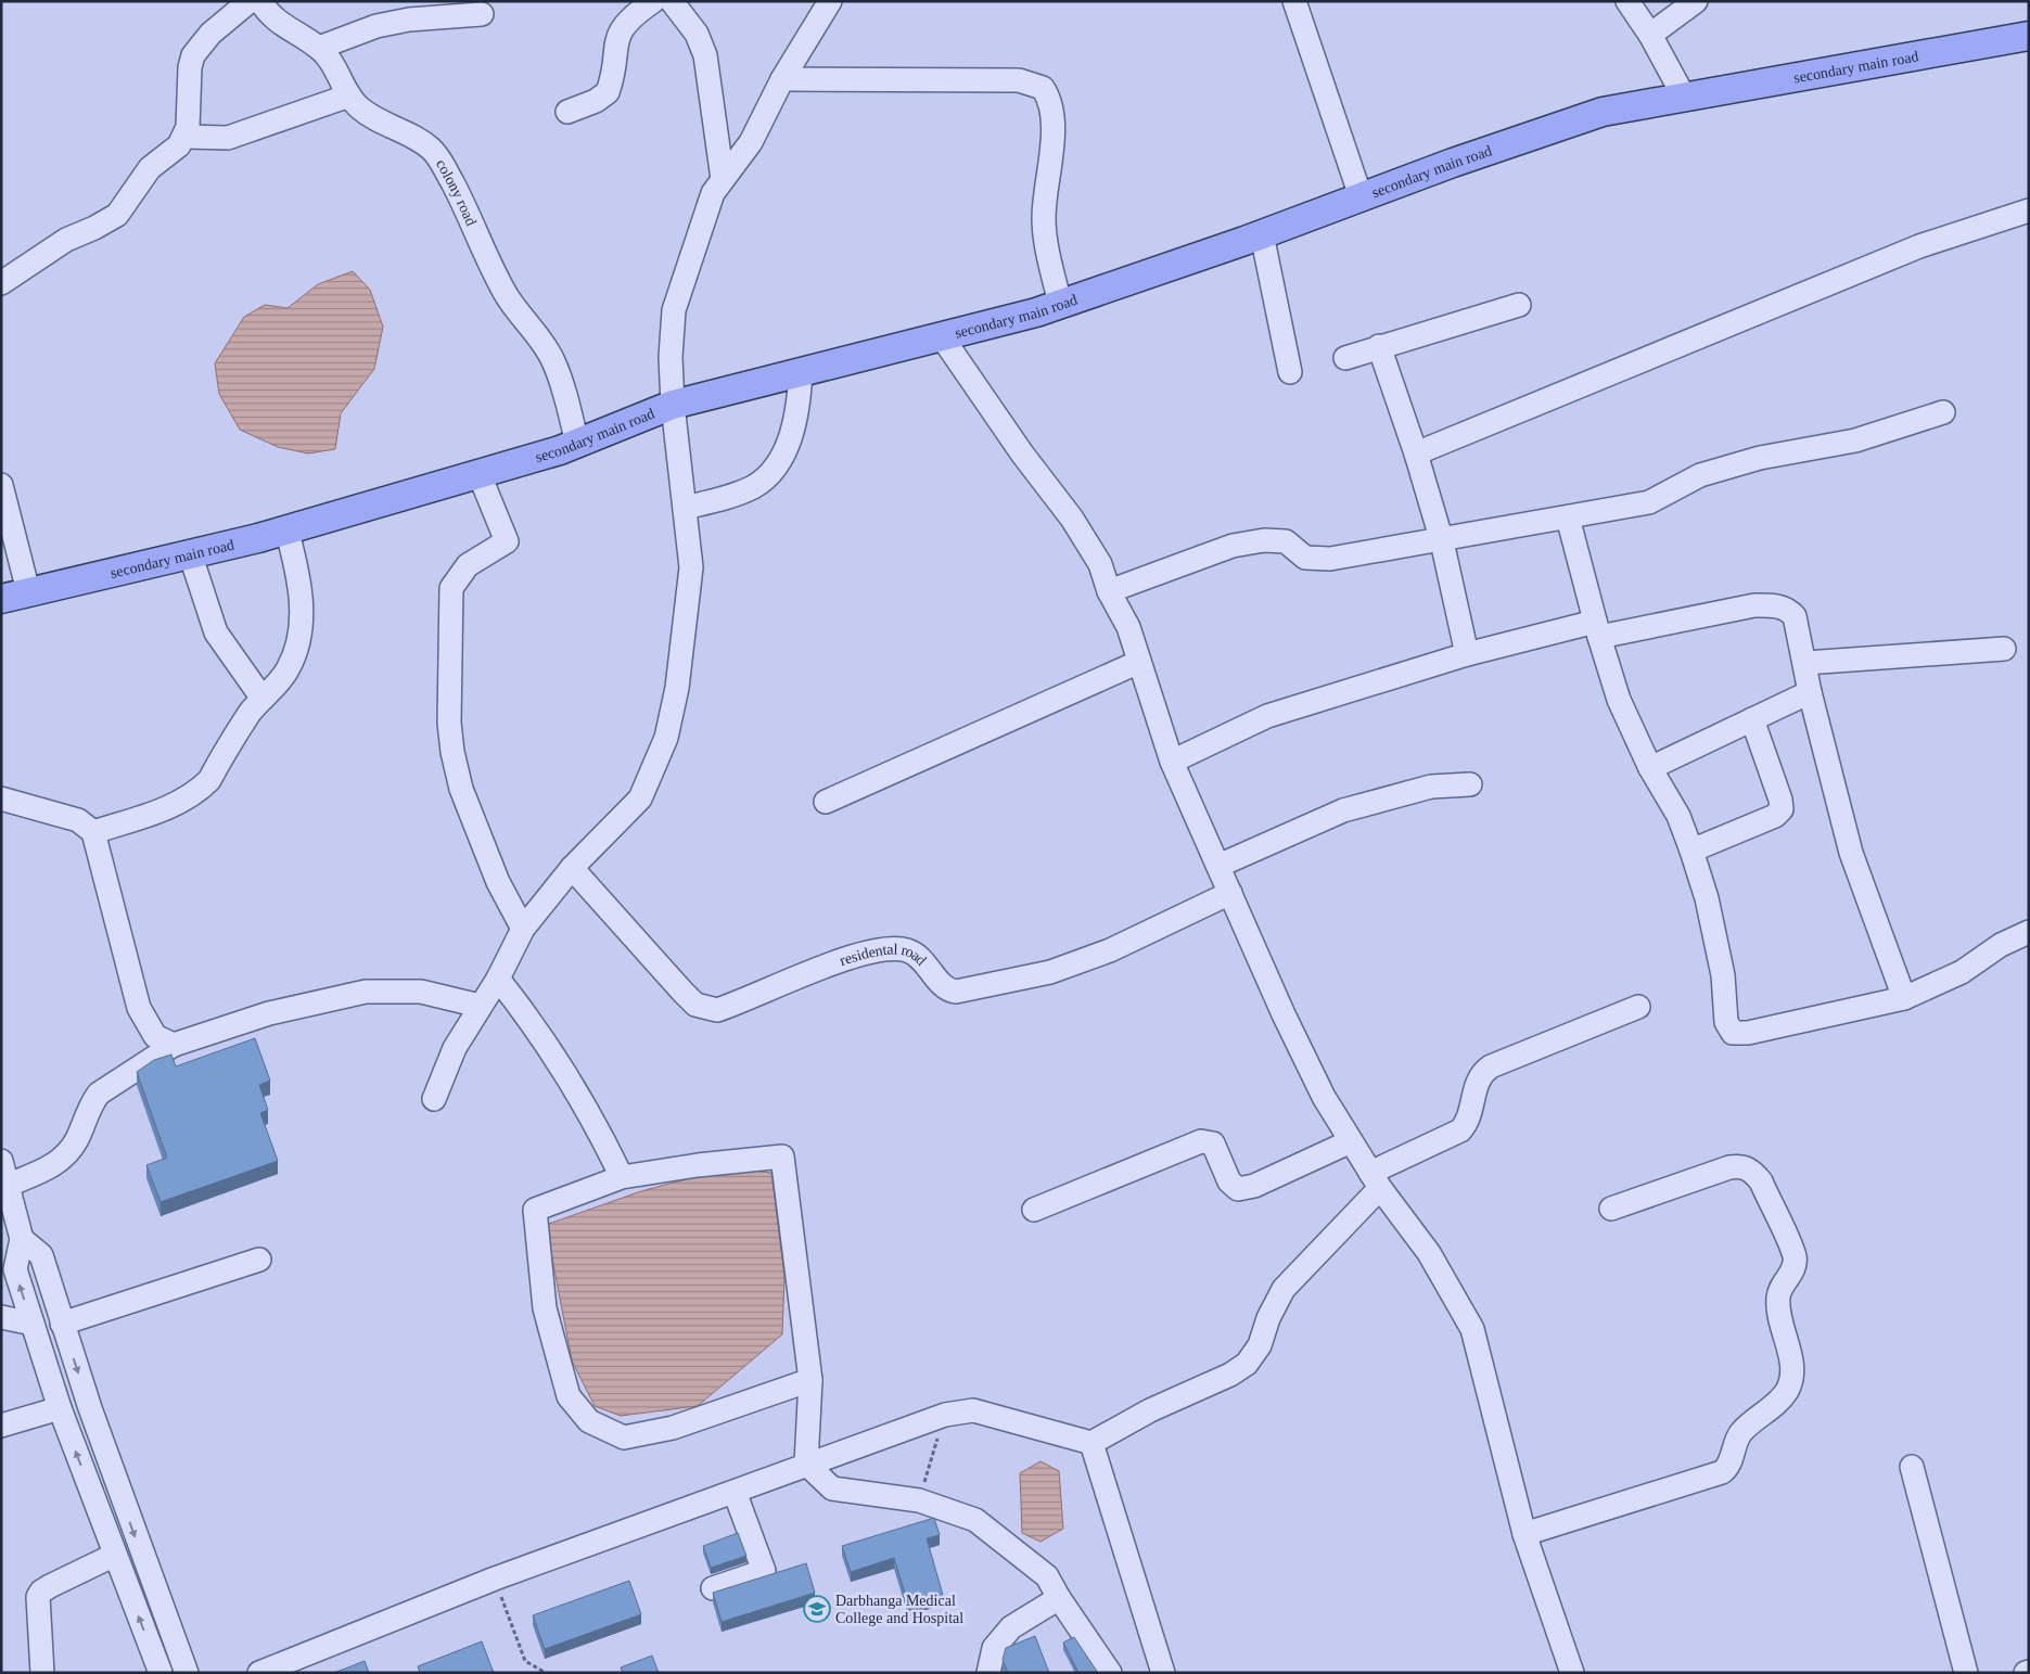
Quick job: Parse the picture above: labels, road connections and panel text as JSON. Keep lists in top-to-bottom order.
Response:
{
  "streets": {
    "main road": ["secondary main road"],
    "street": ["colony road", "residental road"]
  },
  "crossings": [
    ["secondary main road", "colony road"]
  ],
  "places": {
    "school or university": ["Darbhanga Medical College and Hospital"]
  }
}
